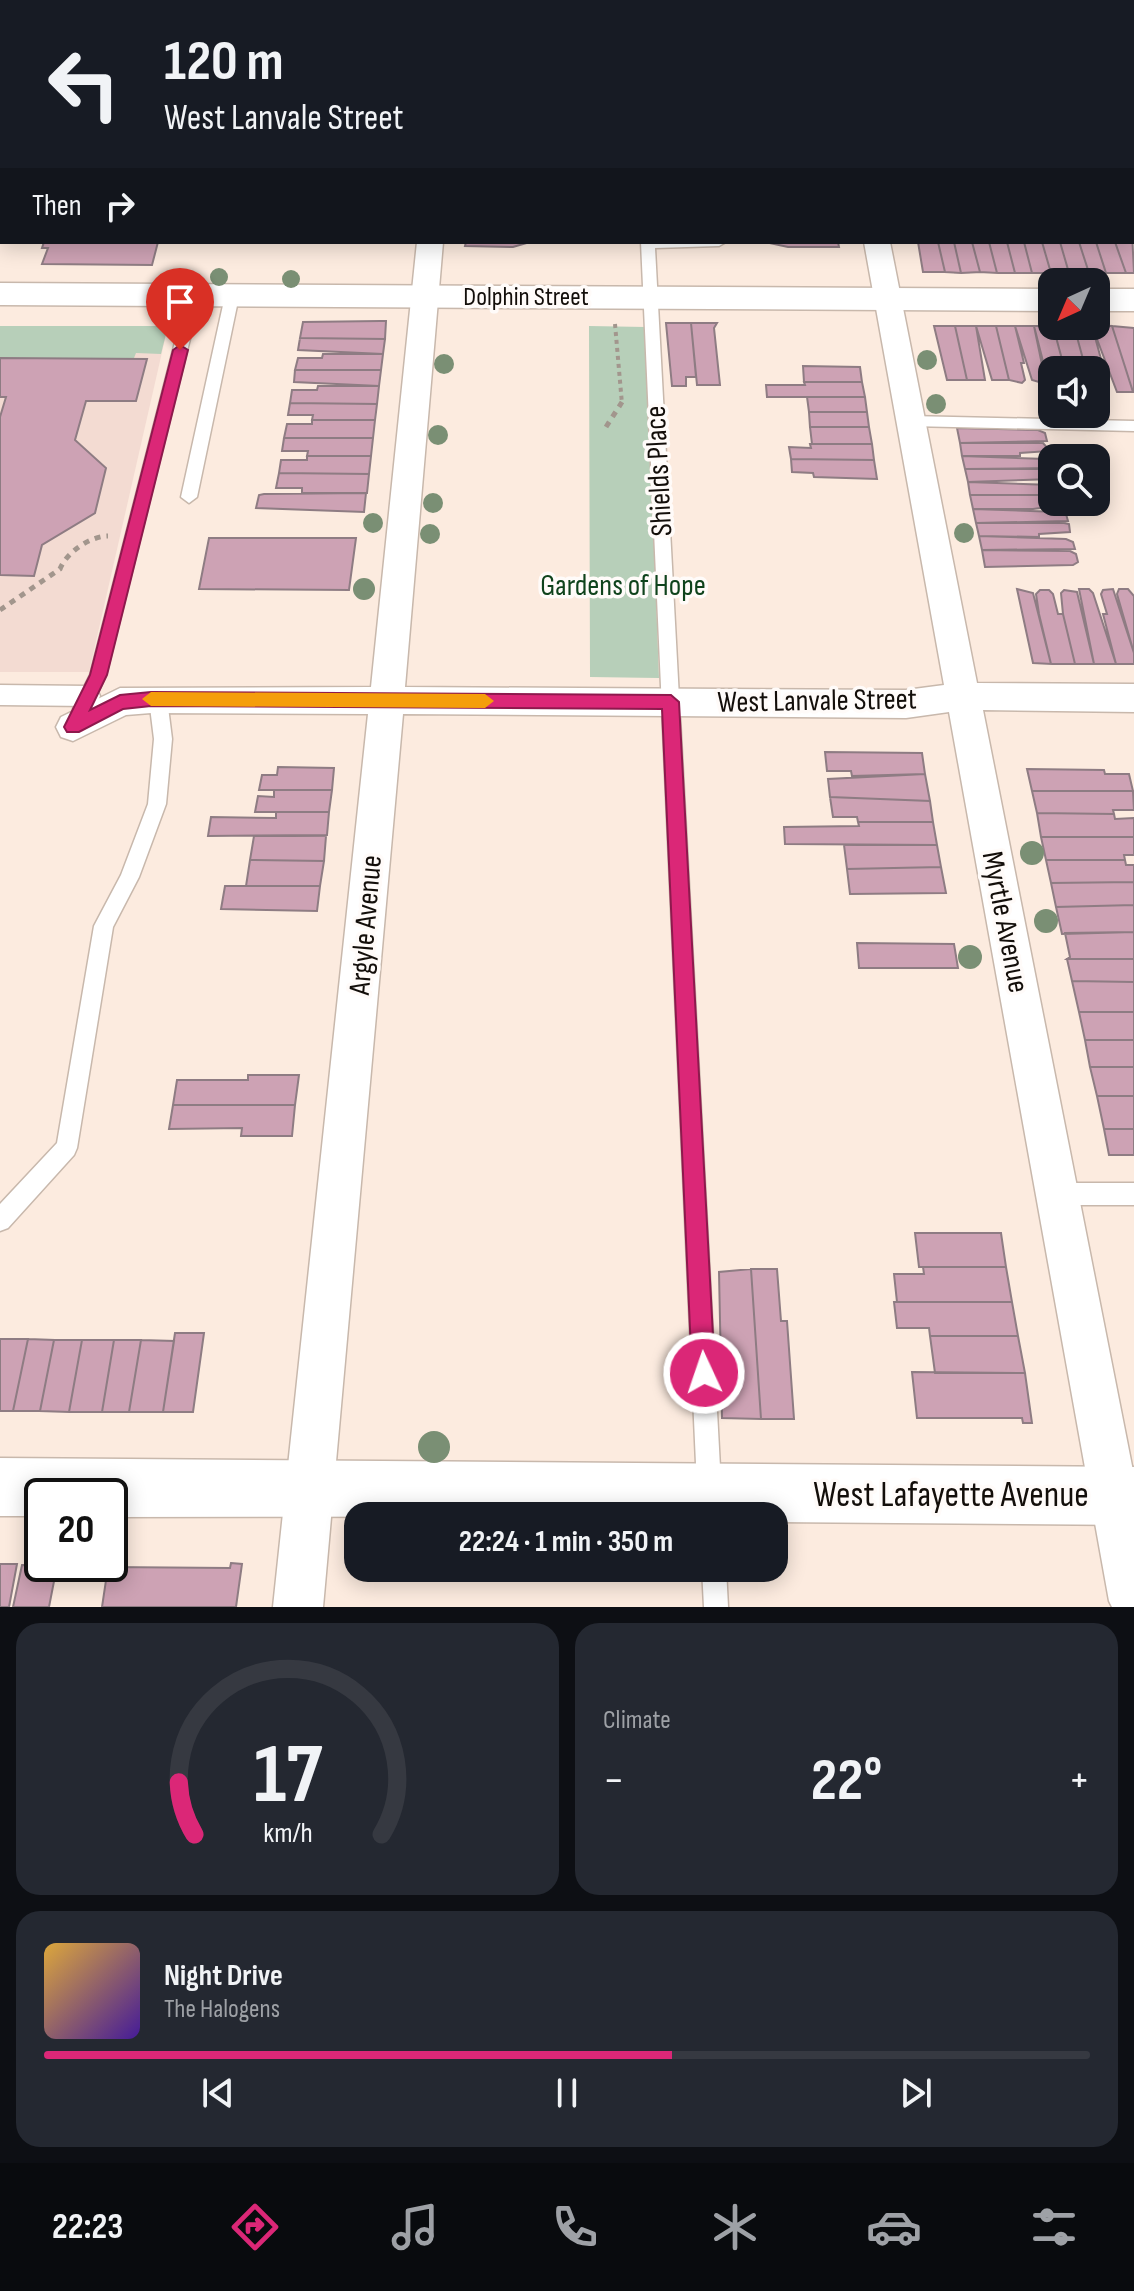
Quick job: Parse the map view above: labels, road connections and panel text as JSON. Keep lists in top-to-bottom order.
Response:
{
  "streets": {
    "main road": ["Dolphin Street", "West Lafayette Avenue"],
    "street": ["West Lanvale Street", "Myrtle Avenue", "Argyle Avenue"],
    "lane": ["Shields Place"]
  },
  "crossings": [
    ["Dolphin Street", "Shields Place"],
    ["Dolphin Street", "Myrtle Avenue"],
    ["Dolphin Street", "Argyle Avenue"],
    ["Shields Place", "West Lanvale Street"],
    ["West Lanvale Street", "Myrtle Avenue"],
    ["West Lanvale Street", "Argyle Avenue"],
    ["Myrtle Avenue", "West Lafayette Avenue"],
    ["Argyle Avenue", "West Lafayette Avenue"]
  ],
  "parks": ["Gardens of Hope"],
  "north": "bottom left",
  "page": {
    "turn": ["120 m", "West Lanvale Street"],
    "then": "Then",
    "limit": "20",
    "trip": "22:24 · 1 min · 350 m",
    "tile": "Climate",
    "heat": ["−", "22°", "+"],
    "song": ["Night Drive", "The Halogens"],
    "tabs": "22:23",
    "gauge": ["17", "km/h"]
  }
}
